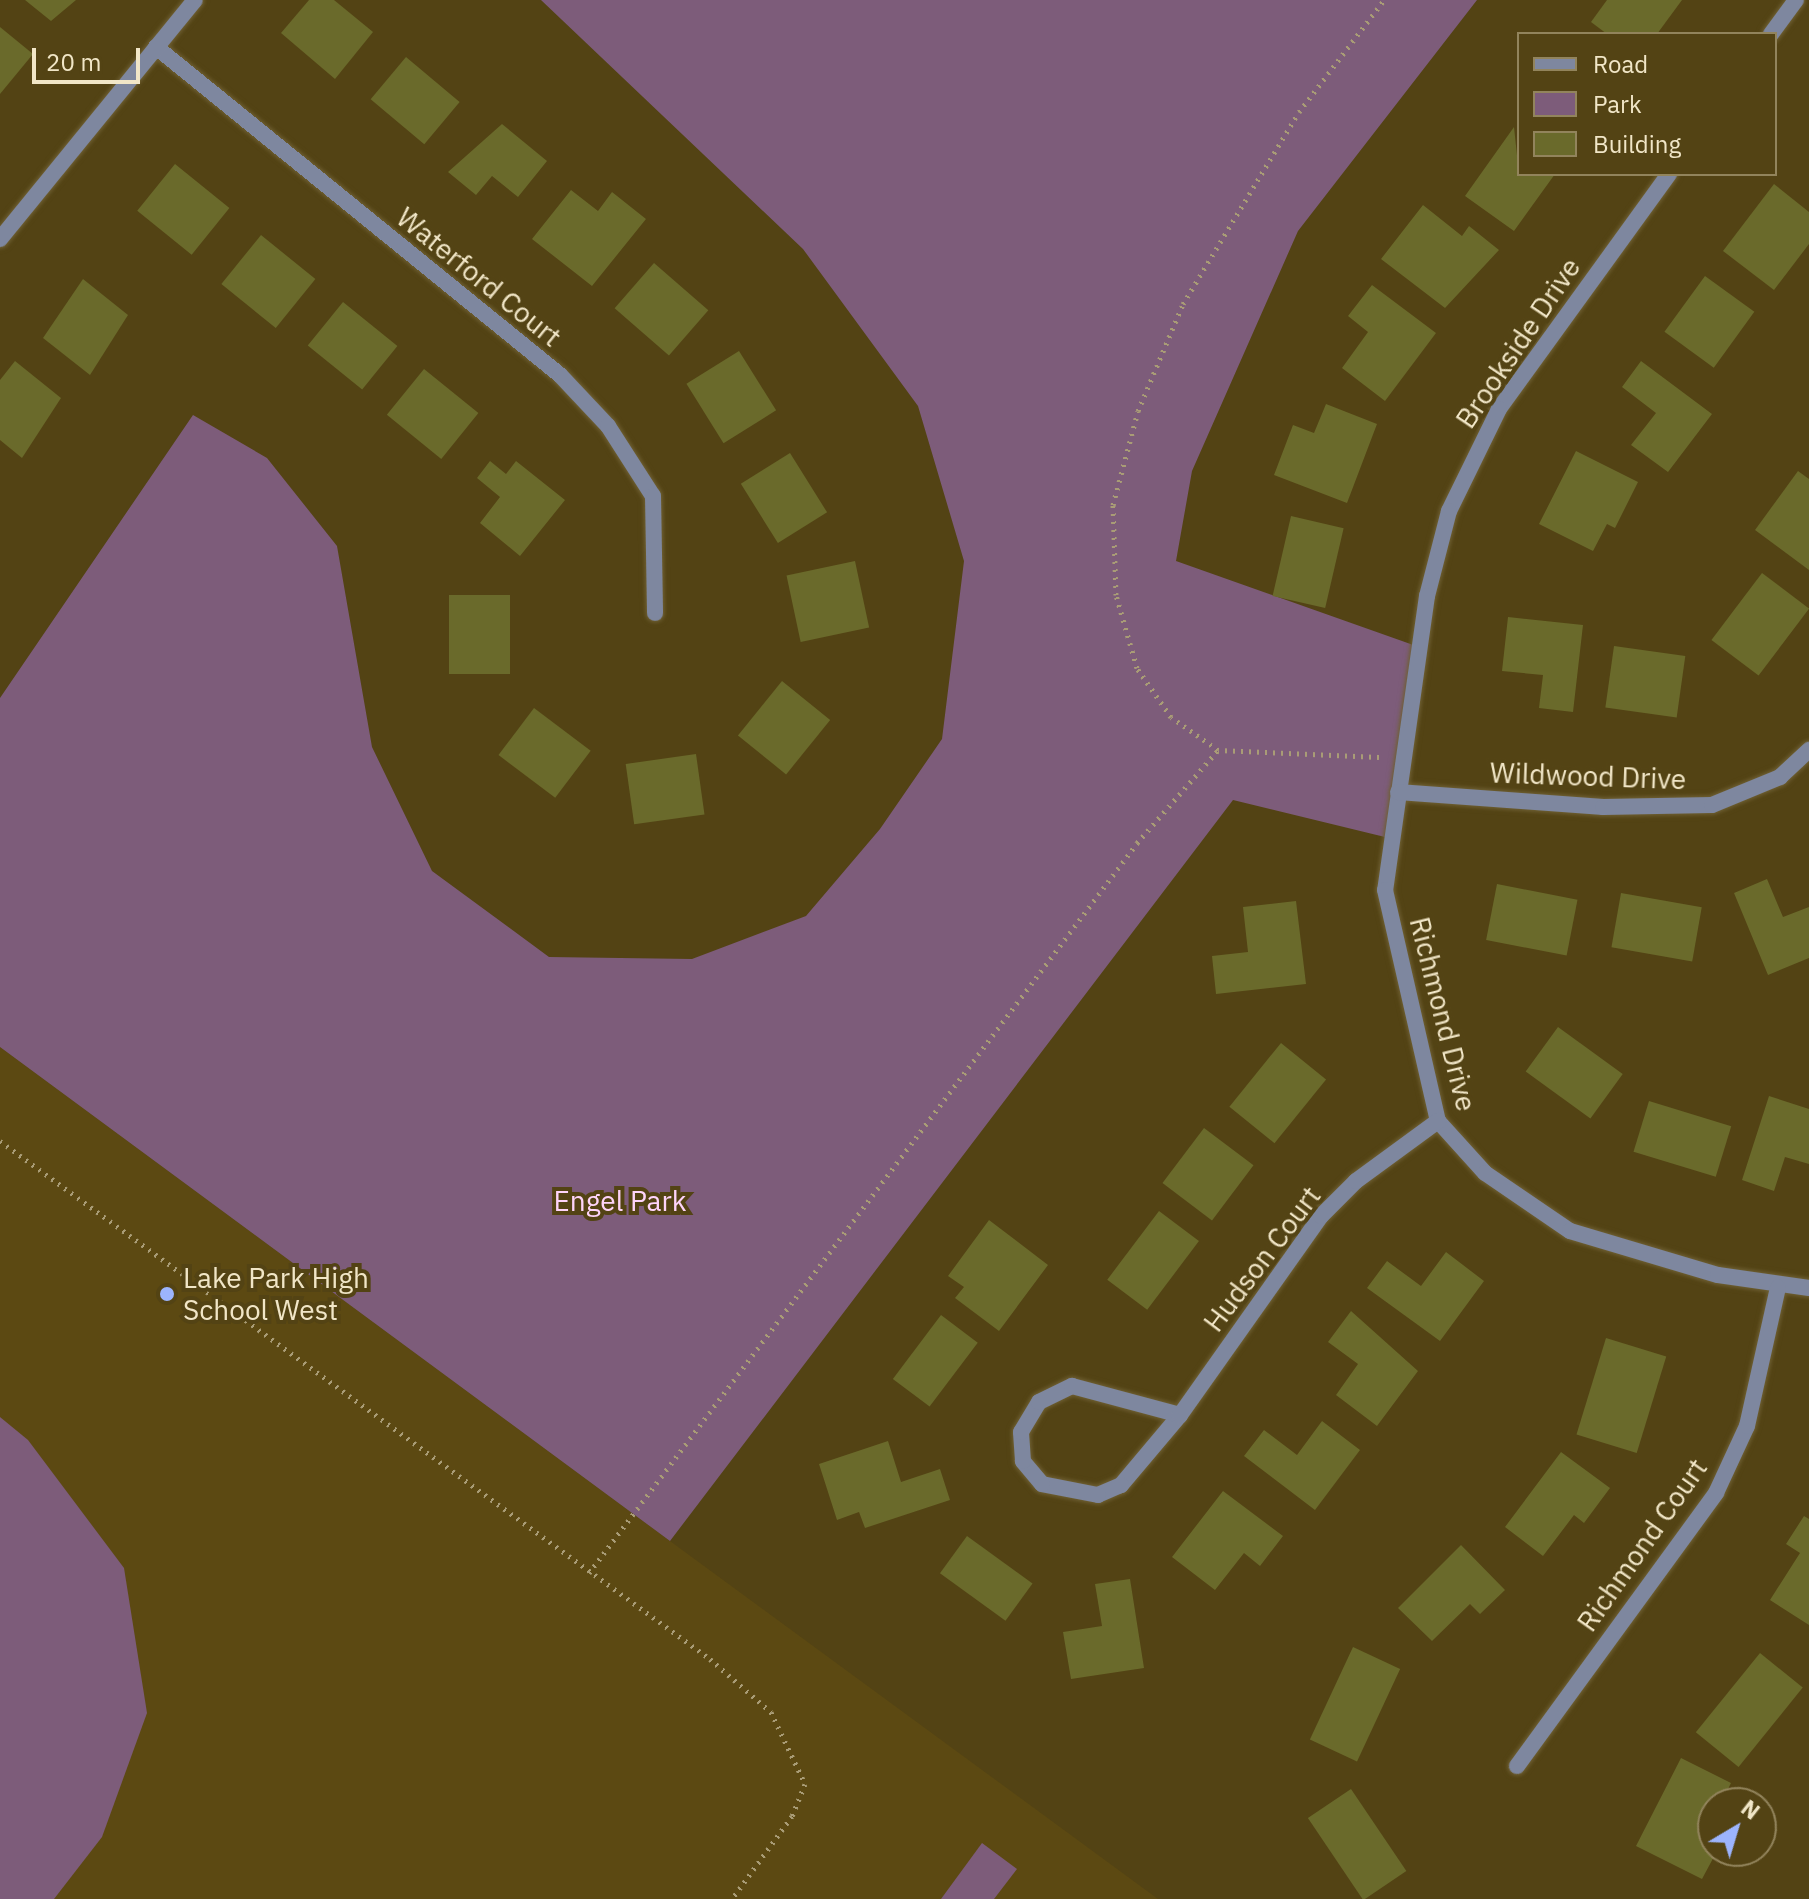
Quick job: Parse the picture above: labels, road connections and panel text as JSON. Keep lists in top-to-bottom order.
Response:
{
  "streets": {
    "street": [
      "Waterford Court",
      "Brookside Drive",
      "Wildwood Drive",
      "Richmond Drive",
      "Hudson Court",
      "Richmond Court"
    ]
  },
  "crossings": [
    ["Brookside Drive", "Wildwood Drive"],
    ["Brookside Drive", "Richmond Drive"],
    ["Wildwood Drive", "Richmond Drive"],
    ["Richmond Drive", "Hudson Court"],
    ["Richmond Drive", "Richmond Court"]
  ],
  "parks": ["Engel Park"],
  "places": ["Lake Park High School West"],
  "legend": ["Road", "Park", "Building"],
  "scale_bar": "20 m",
  "north": "top right"
}
